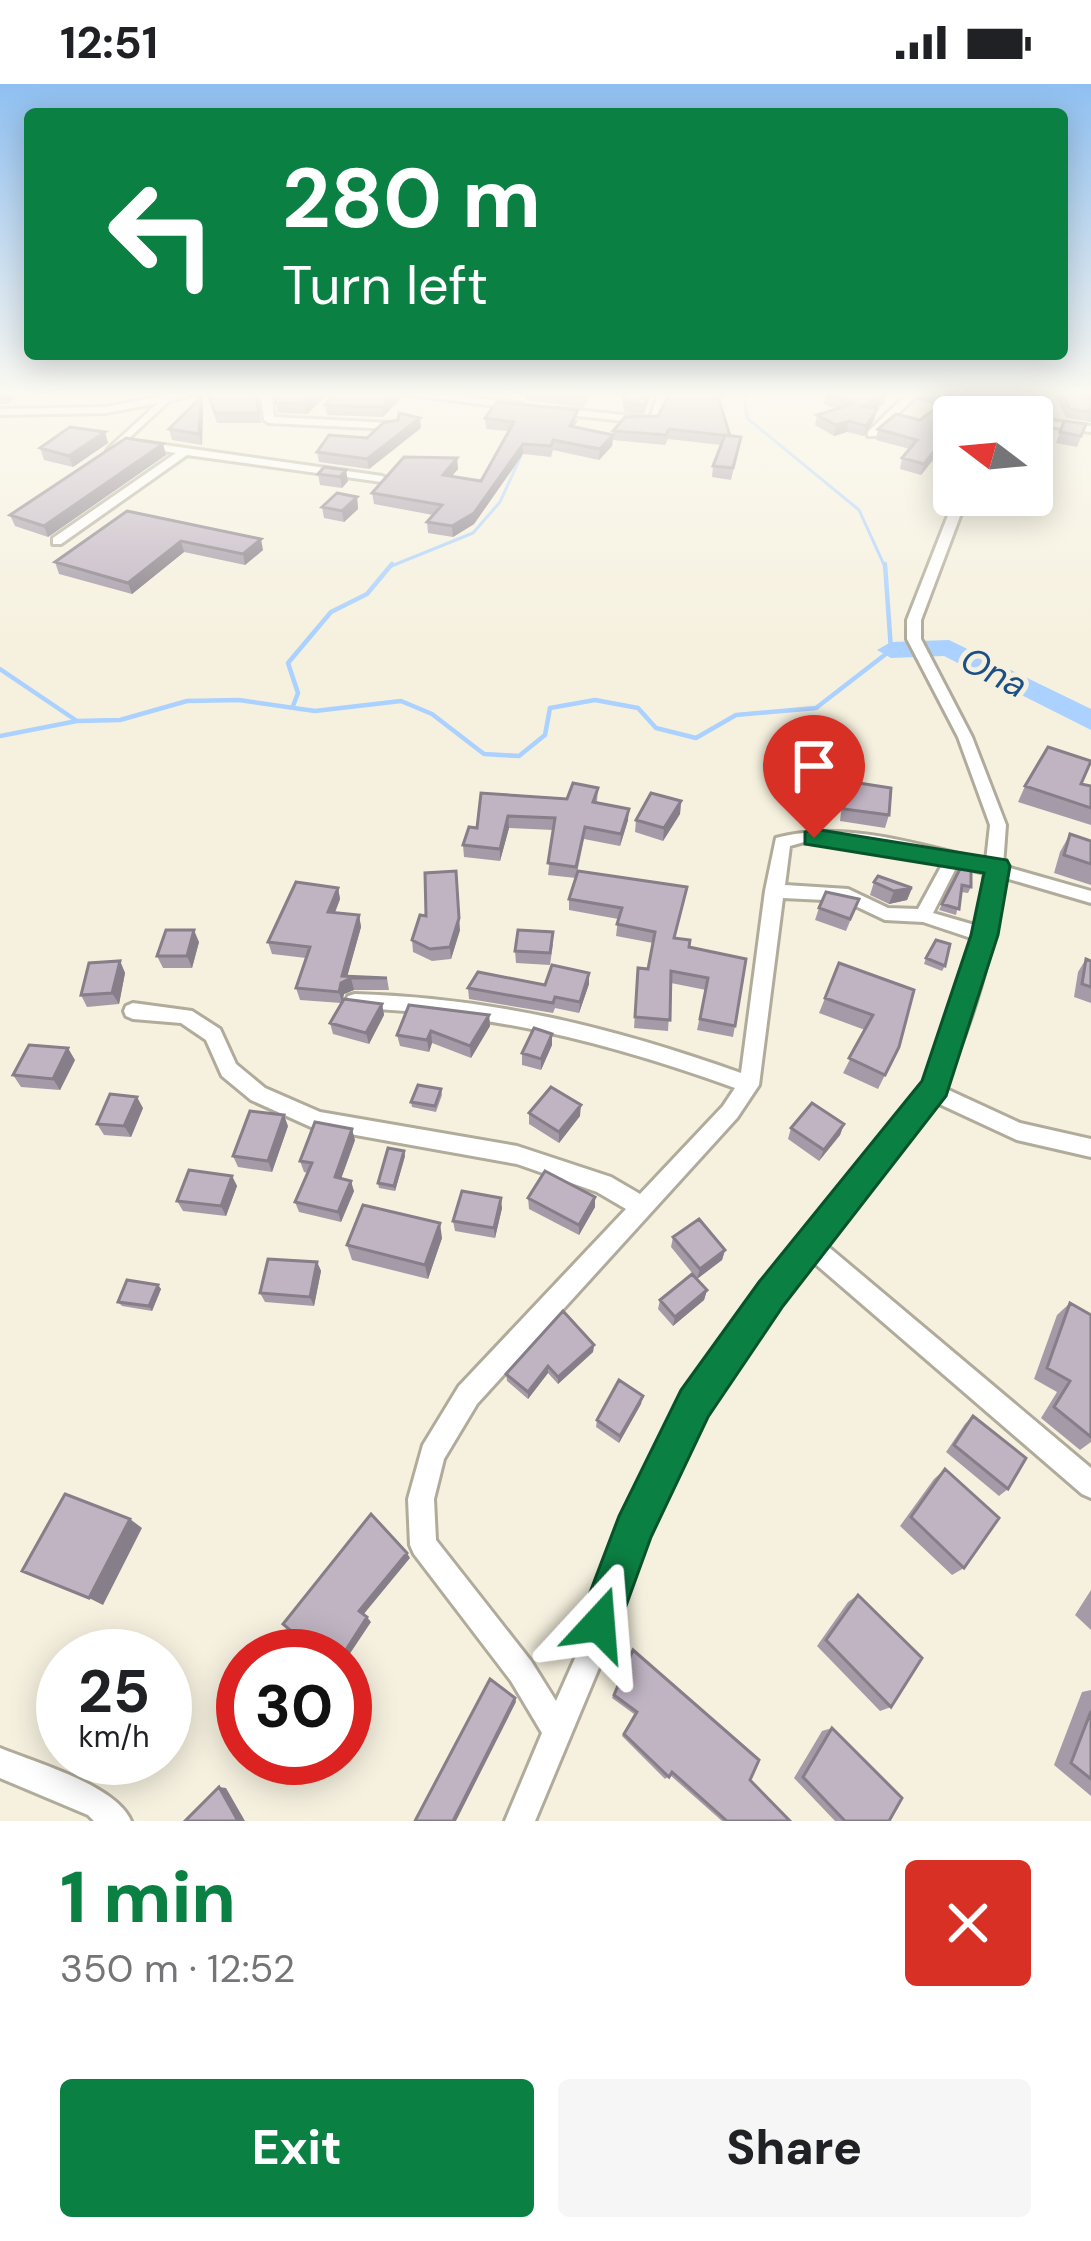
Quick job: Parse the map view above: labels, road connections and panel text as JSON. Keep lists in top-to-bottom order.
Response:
{
  "water": ["Ona"],
  "north": "left",
  "page": {
    "status": "12:51",
    "turn": ["280 m", "Turn left"],
    "speed": "25 km/h",
    "limit": "30",
    "heading": ["1 min", "350 m · 12:52"],
    "buttons": ["Exit", "Share"]
  }
}
